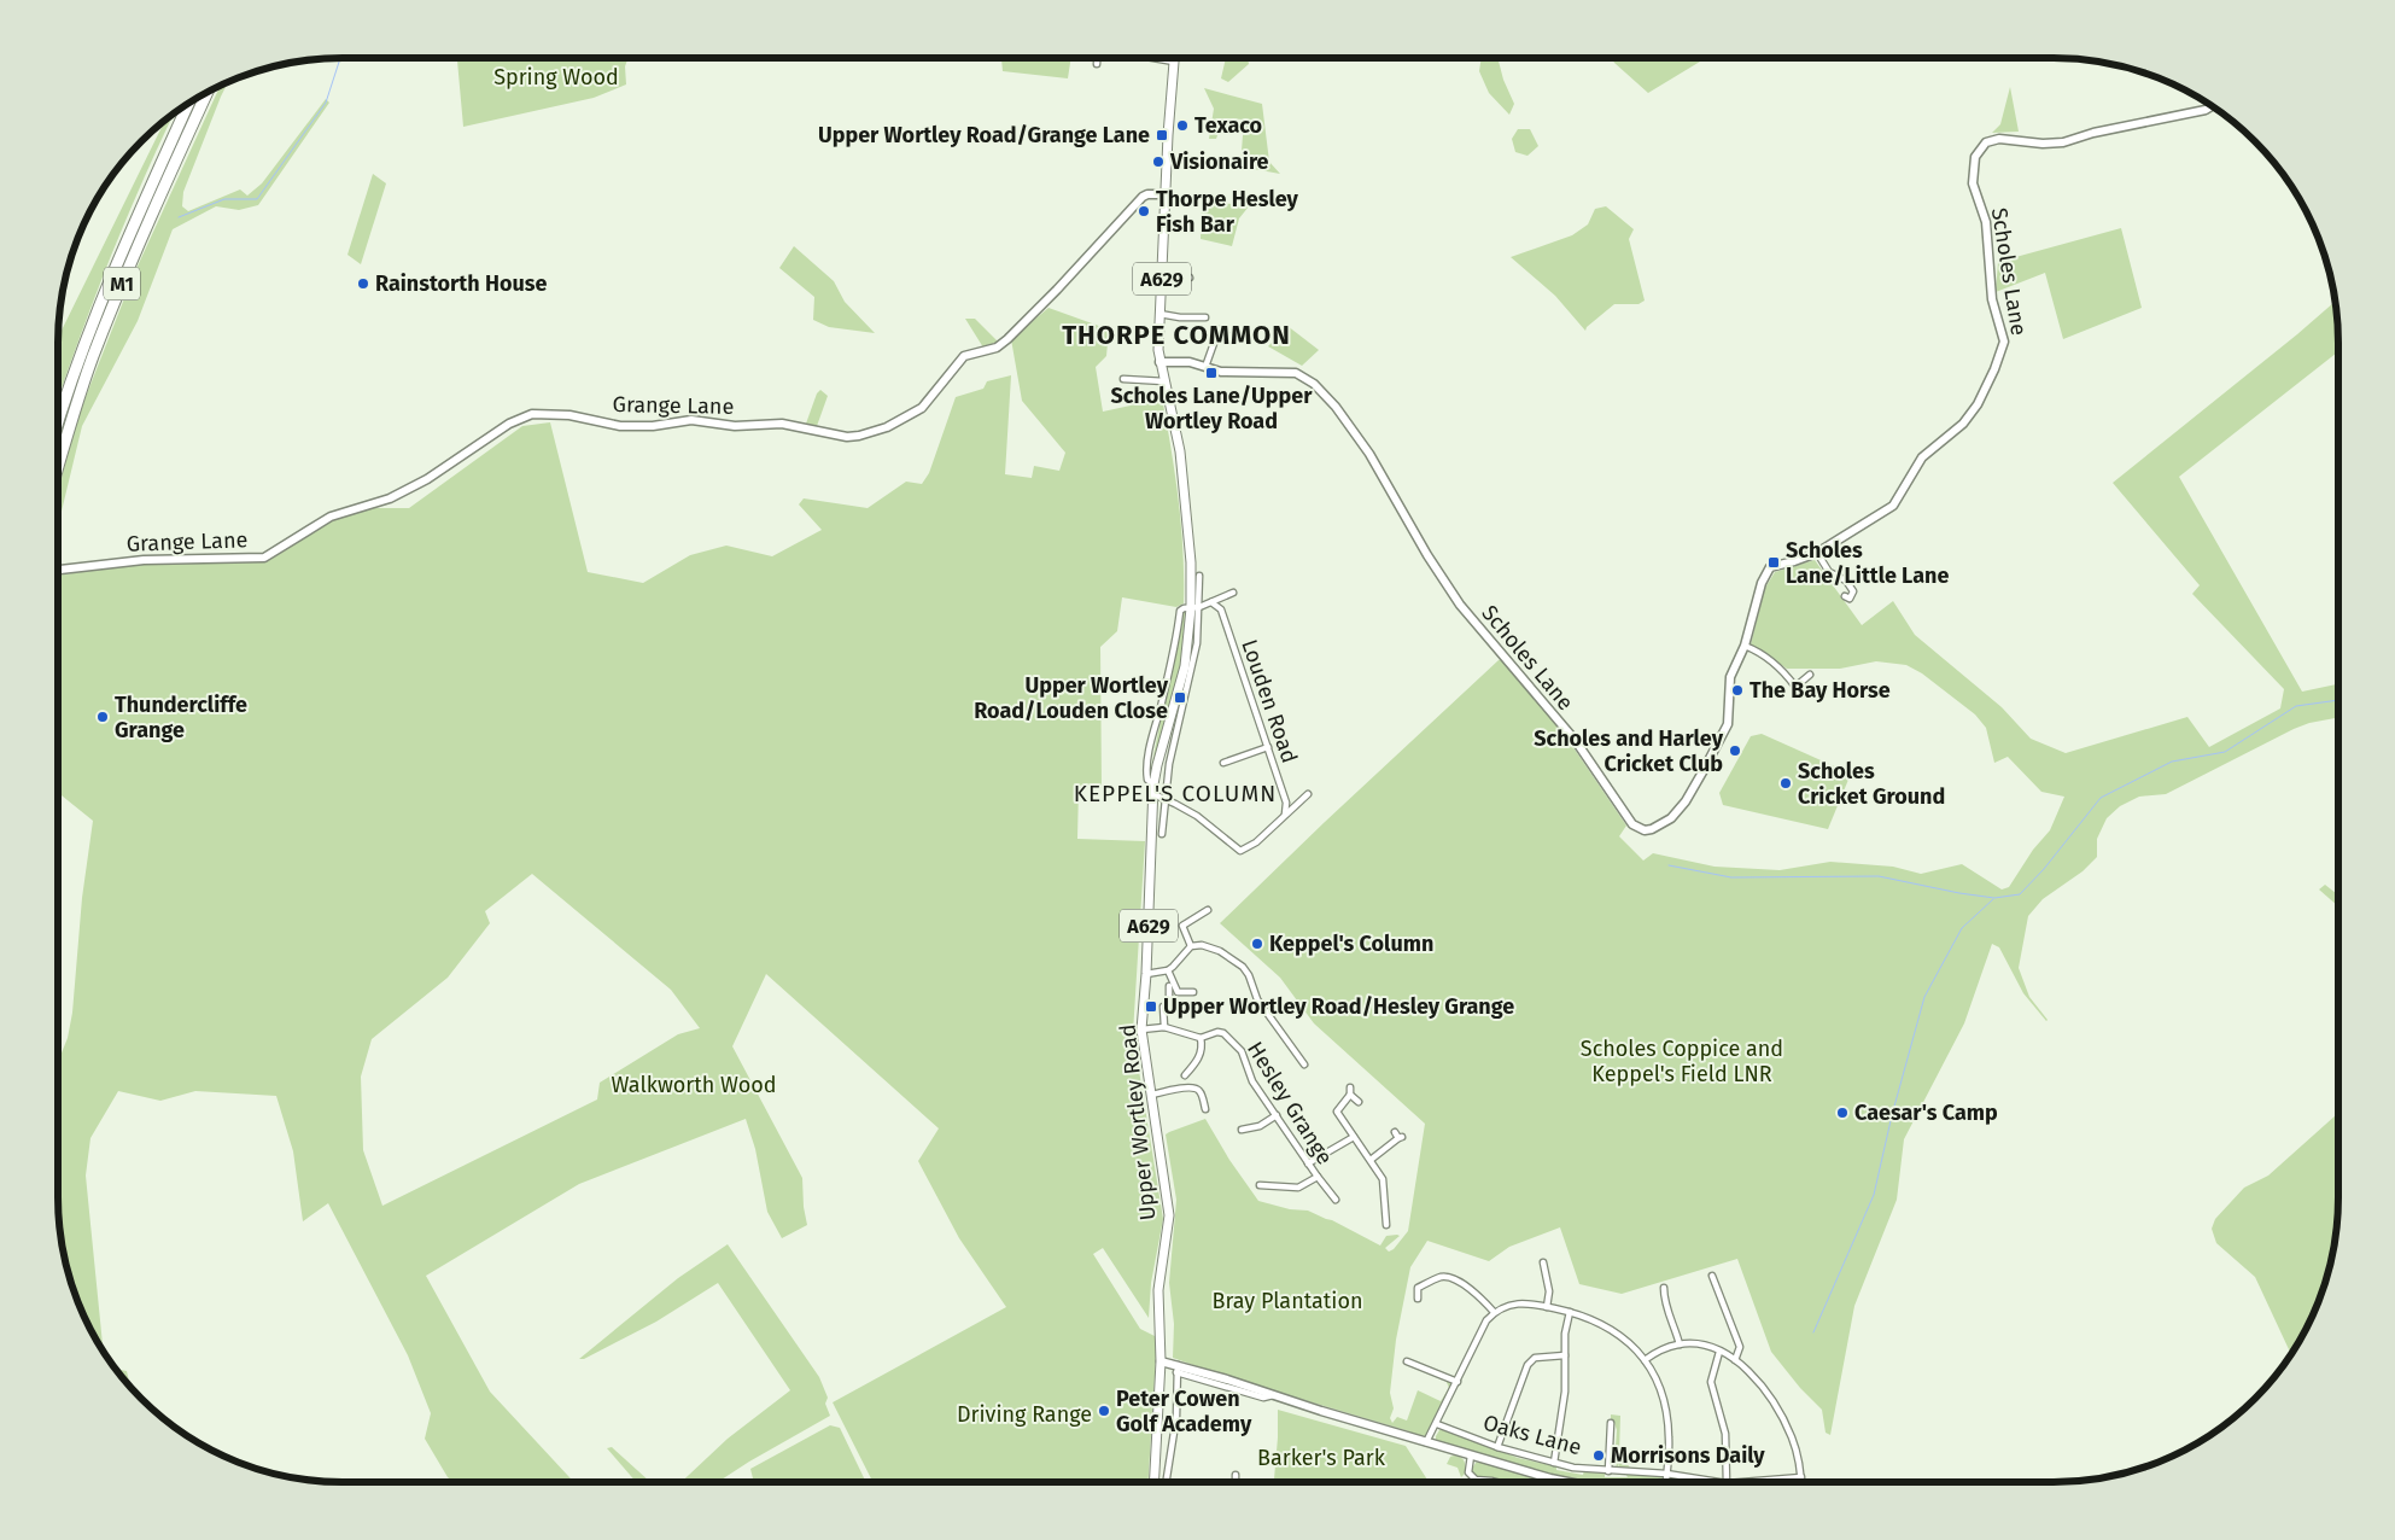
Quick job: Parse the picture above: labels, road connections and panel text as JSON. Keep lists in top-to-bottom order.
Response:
{
  "streets": {
    "highway": ["M1"],
    "main road": ["A629", "Upper Wortley Road"],
    "street": [
      "Scholes Lane",
      "Grange Lane",
      "Louden Road",
      "Hesley Grange",
      "Oaks Lane"
    ]
  },
  "crossings": [
    ["Scholes Lane", "Upper Wortley Road"],
    ["Grange Lane", "Upper Wortley Road"],
    ["Hesley Grange", "Upper Wortley Road"],
    ["Upper Wortley Road", "Oaks Lane"]
  ],
  "districts": ["THORPE COMMON", "KEPPEL'S COLUMN"],
  "parks": [
    "Spring Wood",
    "Scholes Coppice and Keppel's Field LNR",
    "Walkworth Wood",
    "Bray Plantation",
    "Driving Range",
    "Barker's Park"
  ],
  "places": {
    "other": [
      "Texaco",
      "Visionaire",
      "Thorpe Hesley Fish Bar",
      "Rainstorth House",
      "The Bay Horse",
      "Thundercliffe Grange",
      "Scholes and Harley Cricket Club",
      "Scholes Cricket Ground",
      "Keppel's Column",
      "Caesar's Camp",
      "Peter Cowen Golf Academy",
      "Morrisons Daily"
    ],
    "transit": [
      "Upper Wortley Road/Grange Lane",
      "Scholes Lane/Upper Wortley Road",
      "Scholes Lane/Little Lane",
      "Upper Wortley Road/Louden Close",
      "Upper Wortley Road/Hesley Grange"
    ]
  }
}
